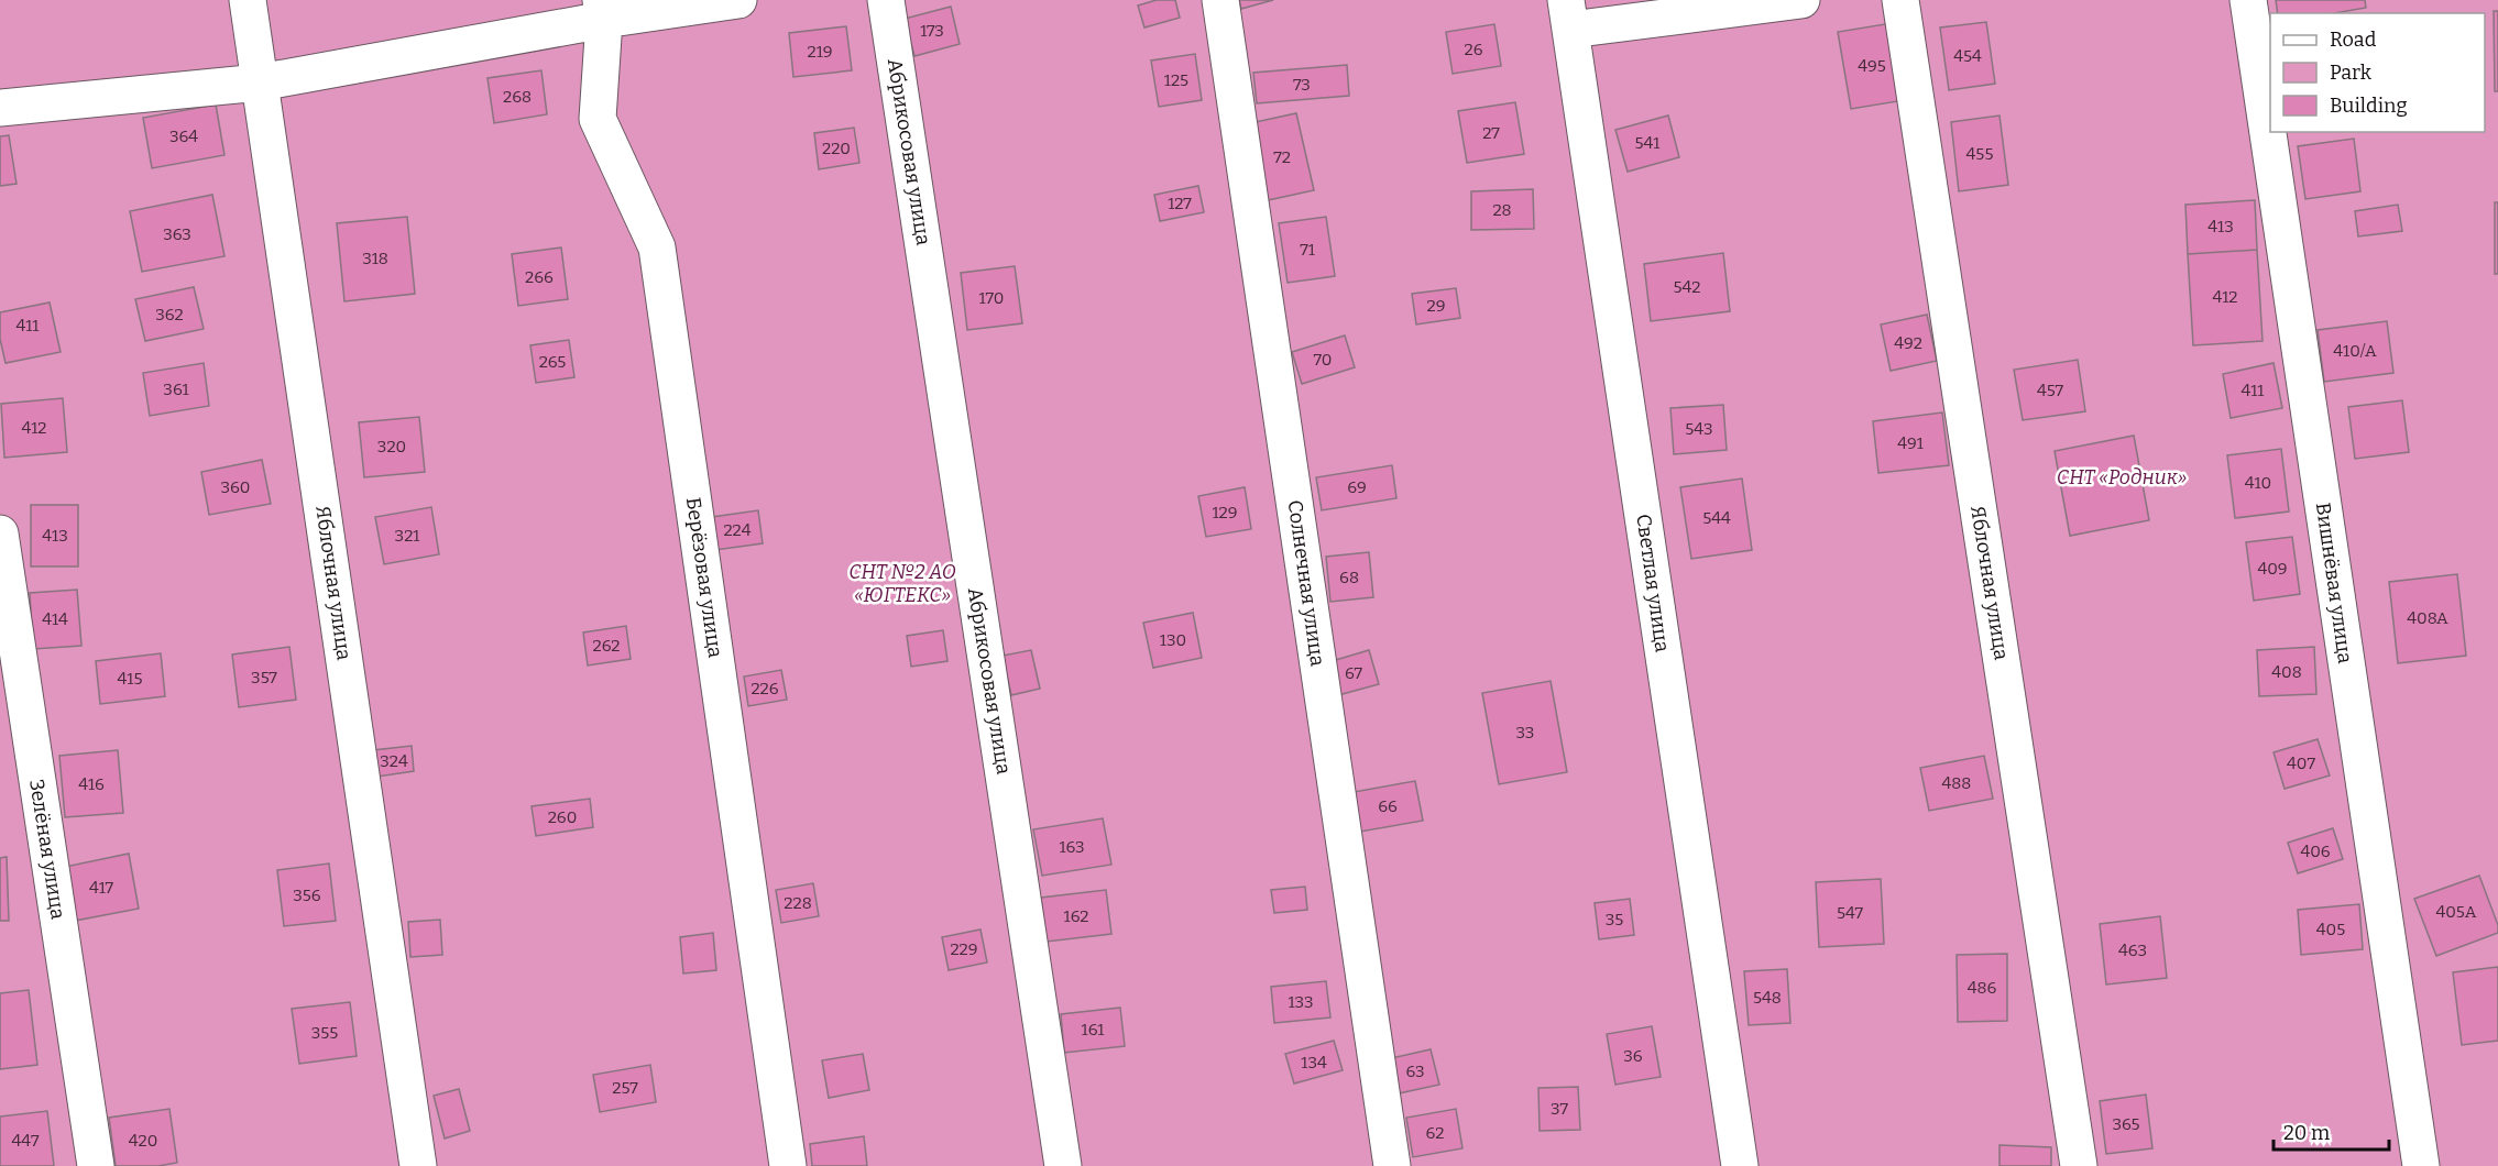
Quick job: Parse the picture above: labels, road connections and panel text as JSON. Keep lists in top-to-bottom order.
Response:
{
  "streets": {
    "street": [
      "Абрикосовая улица",
      "Берёзовая улица",
      "Яблочная улица",
      "Солнечная улица",
      "Светлая улица",
      "Вишнёвая улица",
      "Зелёная улица"
    ]
  },
  "parks": ["СНТ «Родник»", "СНТ №2 АО «ЮГТЕКС»"],
  "house_numbers": [
    "173",
    "26",
    "219",
    "454",
    "495",
    "125",
    "73",
    "268",
    "27",
    "364",
    "541",
    "220",
    "455",
    "72",
    "127",
    "28",
    "413",
    "363",
    "71",
    "318",
    "266",
    "542",
    "412",
    "170",
    "29",
    "362",
    "411",
    "492",
    "410/А",
    "70",
    "265",
    "361",
    "457",
    "411",
    "412",
    "543",
    "491",
    "320",
    "410",
    "360",
    "69",
    "129",
    "544",
    "224",
    "413",
    "321",
    "409",
    "68",
    "408А",
    "414",
    "130",
    "262",
    "408",
    "67",
    "357",
    "415",
    "226",
    "33",
    "324",
    "407",
    "488",
    "416",
    "66",
    "260",
    "163",
    "406",
    "417",
    "356",
    "228",
    "405А",
    "547",
    "162",
    "35",
    "405",
    "229",
    "463",
    "486",
    "548",
    "133",
    "161",
    "355",
    "36",
    "134",
    "63",
    "257",
    "37",
    "365",
    "62",
    "447",
    "420"
  ],
  "legend": ["Road", "Park", "Building"],
  "scale_bar": "20 m"
}
